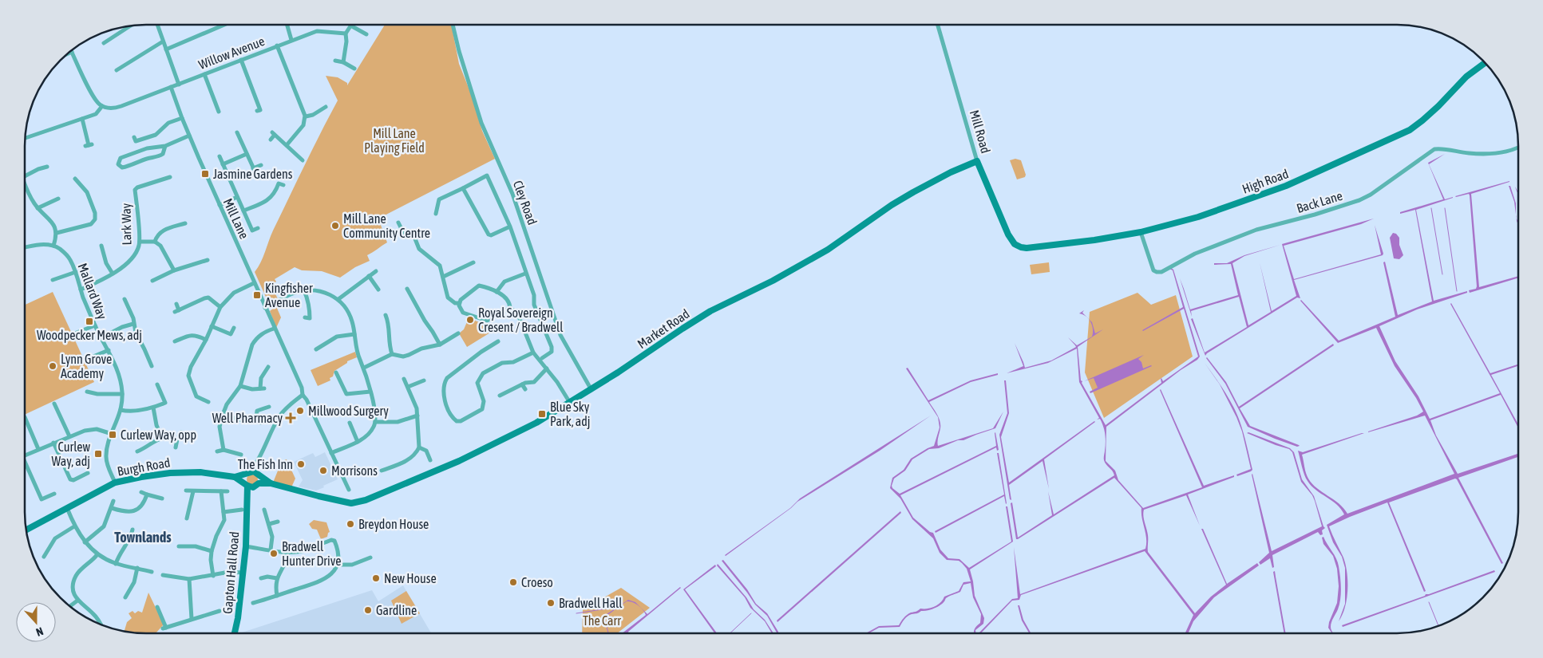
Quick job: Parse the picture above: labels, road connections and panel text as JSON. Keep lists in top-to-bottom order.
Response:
{
  "streets": {
    "street": [
      "Willow Avenue",
      "Mill Road",
      "High Road",
      "Back Lane",
      "Cley Road",
      "Mill Lane",
      "Lark Way",
      "Mallard Way",
      "Market Road",
      "Burgh Road",
      "Gapton Hall Road"
    ]
  },
  "crossings": [
    ["Willow Avenue", "Mill Lane"],
    ["Mill Road", "High Road"],
    ["Mill Road", "Market Road"],
    ["High Road", "Back Lane"],
    ["Cley Road", "Market Road"],
    ["Lark Way", "Mallard Way"],
    ["Mallard Way", "Burgh Road"],
    ["Market Road", "Burgh Road"],
    ["Burgh Road", "Gapton Hall Road"]
  ],
  "districts": ["Townlands"],
  "parks": ["Mill Lane Playing Field", "The Carr"],
  "places": {
    "transit": [
      "Jasmine Gardens",
      "Kingfisher Avenue",
      "Woodpecker Mews, adj",
      "Blue Sky Park, adj",
      "Curlew Way, opp",
      "Curlew Way, adj"
    ],
    "other": [
      "Mill Lane Community Centre",
      "Royal Sovereign Cresent / Bradwell",
      "Lynn Grove Academy",
      "Millwood Surgery",
      "The Fish Inn",
      "Morrisons",
      "Breydon House",
      "Bradwell Hunter Drive",
      "New House",
      "Croeso",
      "Bradwell Hall",
      "Gardline"
    ],
    "health": ["Well Pharmacy"]
  },
  "north": "bottom"
}
